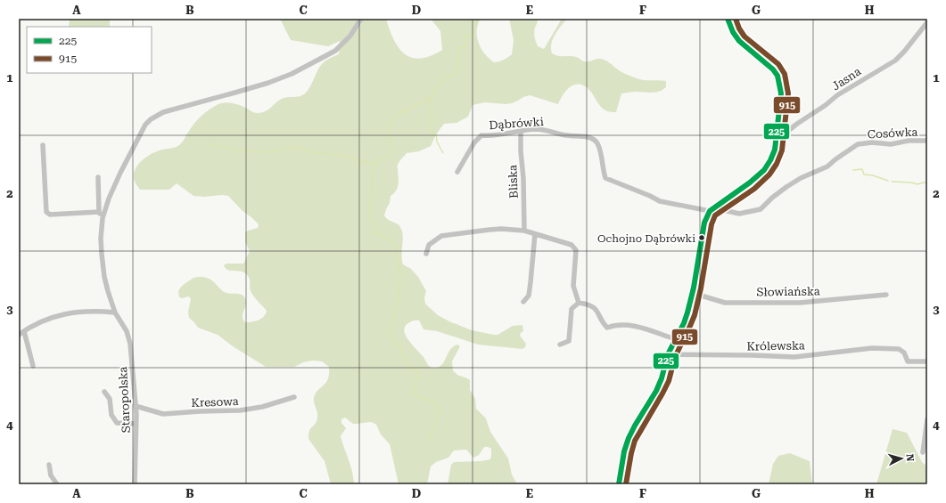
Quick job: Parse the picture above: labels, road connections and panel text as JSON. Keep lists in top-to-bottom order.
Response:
{
  "streets": {
    "street": [
      "Jasna",
      "Dąbrówki",
      "Cosówka",
      "Bliska",
      "Słowiańska",
      "Królewska",
      "Staropolska",
      "Kresowa"
    ]
  },
  "crossings": [
    ["Dąbrówki", "Cosówka"],
    ["Dąbrówki", "Bliska"],
    ["Staropolska", "Kresowa"]
  ],
  "places": ["Ochojno Dąbrówki"],
  "lines": ["transit line 225", "transit line 915"],
  "legend": ["225", "915"],
  "north": "right",
  "grid": {
    "columns": [
      "A",
      "B",
      "C",
      "D",
      "E",
      "F",
      "G",
      "H"
    ],
    "rows": [
      "1",
      "2",
      "3",
      "4"
    ]
  }
}
